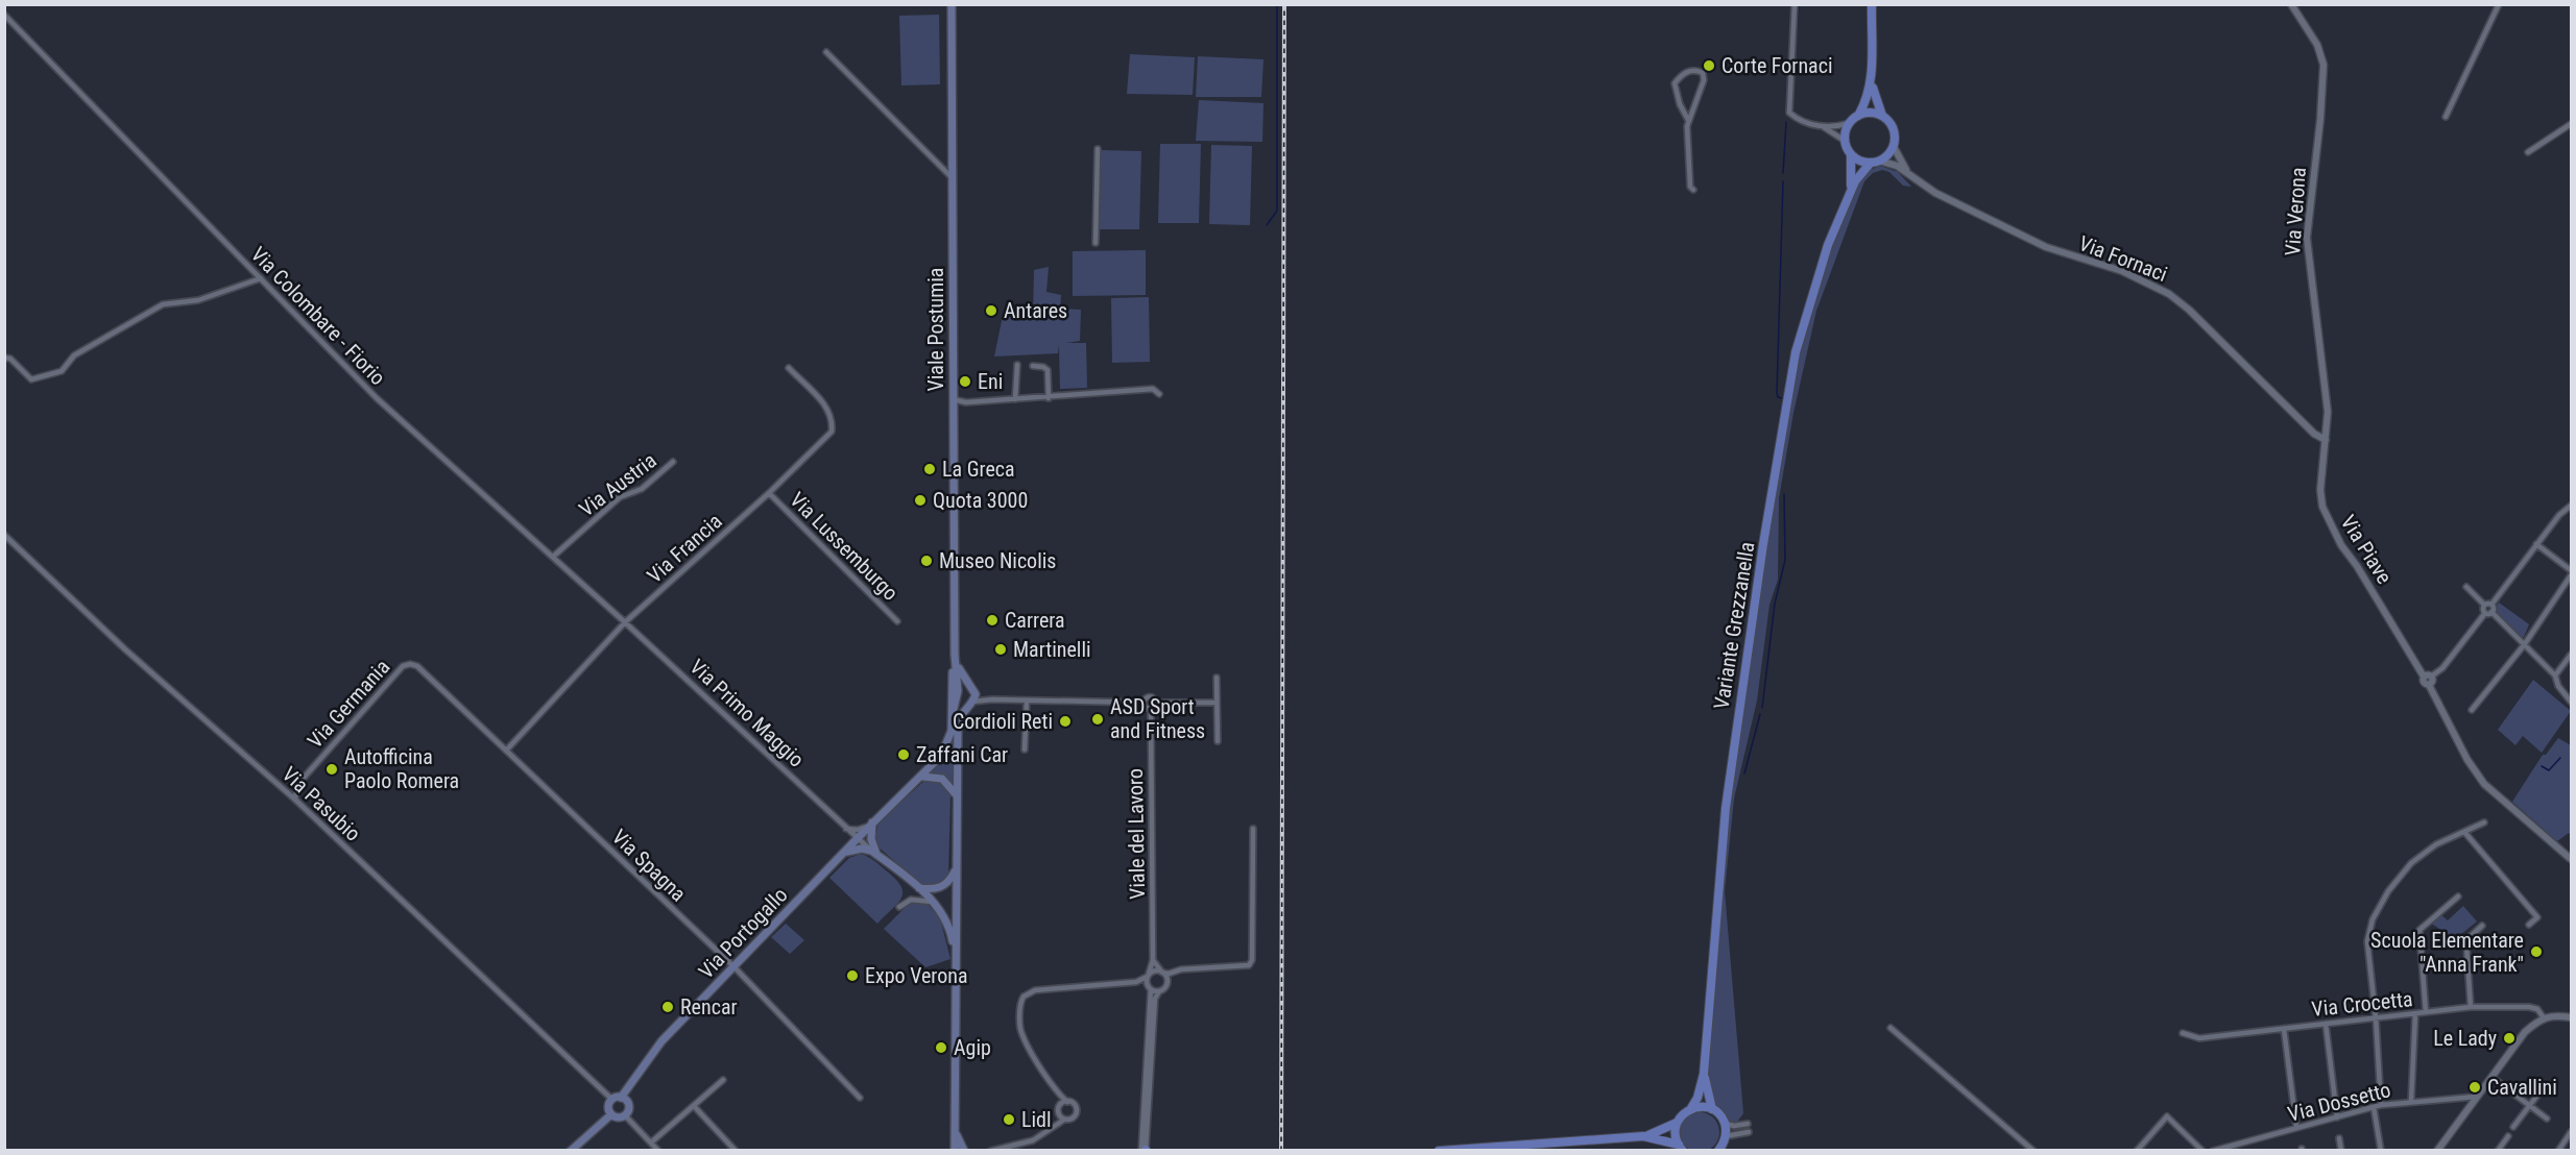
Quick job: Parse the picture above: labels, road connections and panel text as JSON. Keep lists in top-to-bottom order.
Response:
{
  "streets": {
    "main road": [
      "Viale Postumia",
      "Variante Grezzanella",
      "Via Primo Maggio",
      "Via Portogallo"
    ],
    "street": [
      "Via Verona",
      "Via Fornaci",
      "Via Colombare - Fiorio",
      "Via Austria",
      "Via Lussemburgo",
      "Via Francia",
      "Via Piave",
      "Via Germania",
      "Via Pasubio",
      "Viale del Lavoro",
      "Via Spagna",
      "Via Crocetta",
      "Via Dossetto"
    ]
  },
  "crossings": [
    ["Via Verona", "Via Piave"],
    ["Via Fornaci", "Via Piave"],
    ["Via Colombare - Fiorio", "Via Austria"],
    ["Via Colombare - Fiorio", "Via Francia"],
    ["Via Colombare - Fiorio", "Via Primo Maggio"],
    ["Via Lussemburgo", "Via Francia"],
    ["Via Francia", "Via Primo Maggio"],
    ["Via Francia", "Via Spagna"],
    ["Via Germania", "Via Pasubio"],
    ["Via Germania", "Via Spagna"],
    ["Via Primo Maggio", "Via Portogallo"],
    ["Via Pasubio", "Via Portogallo"],
    ["Via Spagna", "Via Portogallo"]
  ],
  "places": [
    "Corte Fornaci",
    "Antares",
    "Eni",
    "La Greca",
    "Quota 3000",
    "Museo Nicolis",
    "Carrera",
    "Martinelli",
    "ASD Sport and Fitness",
    "Cordioli Reti",
    "Zaffani Car",
    "Autofficina Paolo Romera",
    "Scuola Elementare \"Anna Frank\"",
    "Expo Verona",
    "Rencar",
    "Le Lady",
    "Agip",
    "Cavallini",
    "Lidl"
  ]
}
